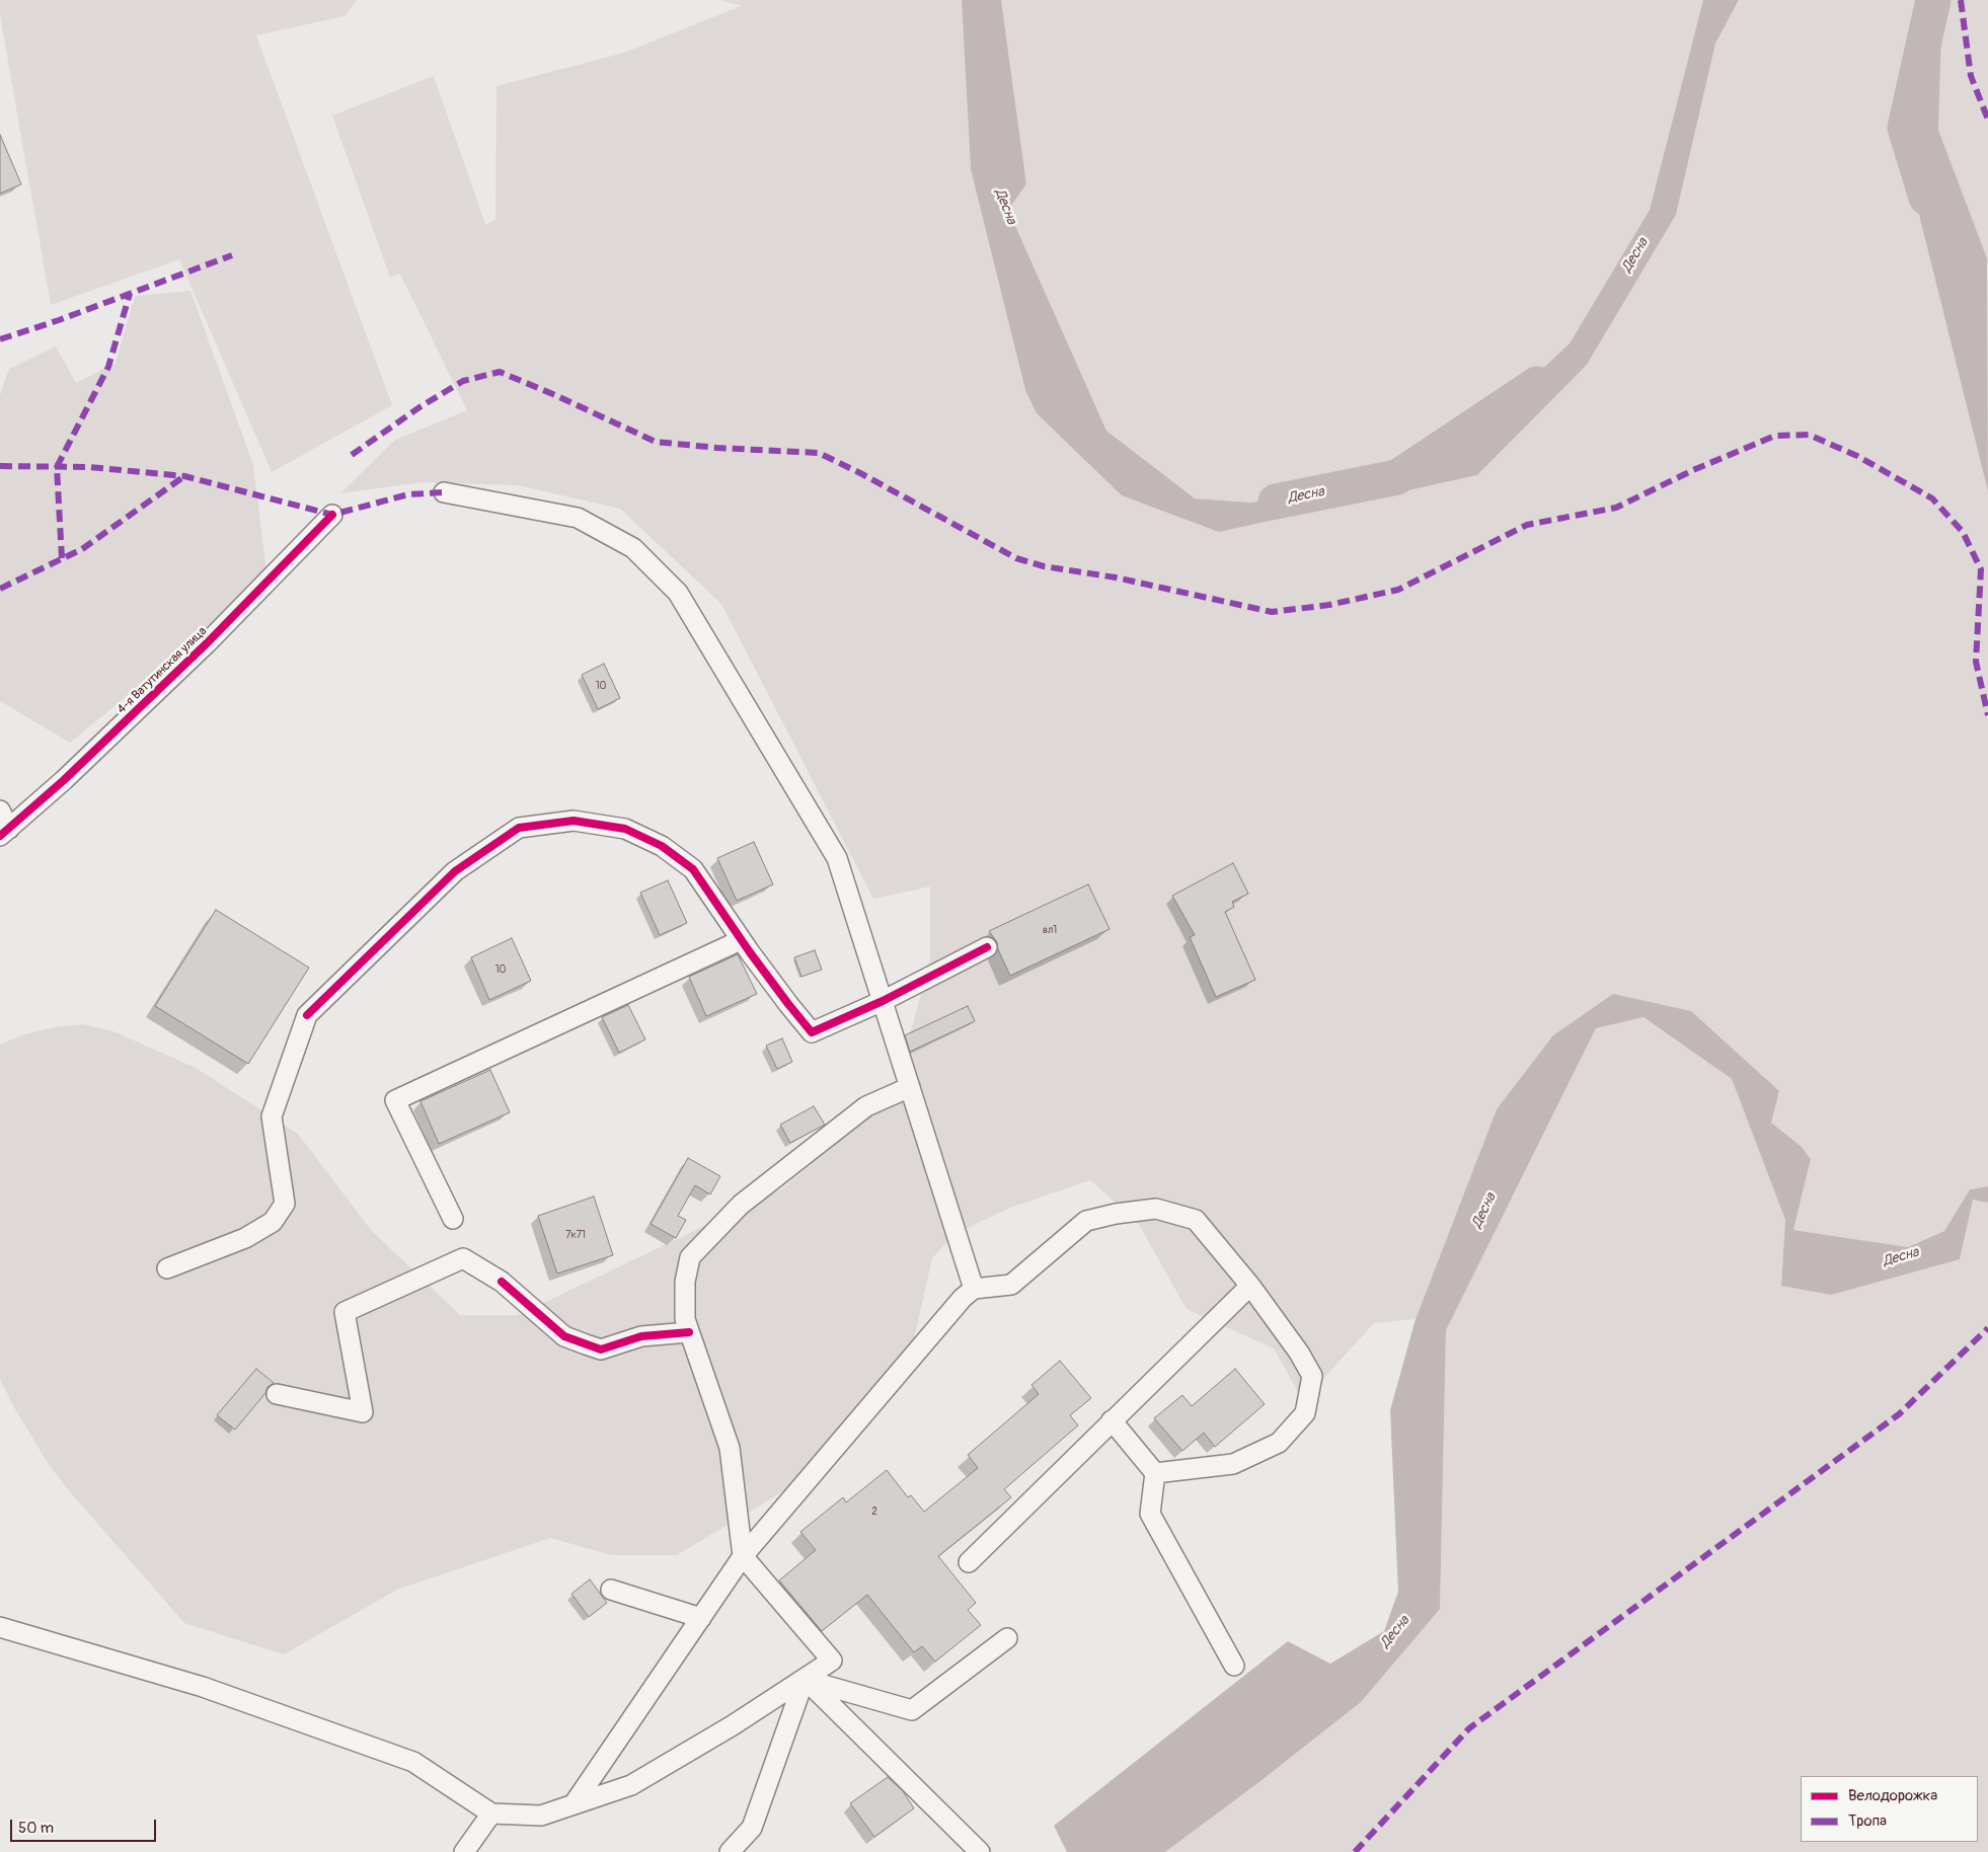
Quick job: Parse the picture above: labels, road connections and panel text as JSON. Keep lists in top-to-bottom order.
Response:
{
  "streets": {
    "street": ["4-я Ватутинская улица"]
  },
  "water": ["Десна"],
  "house_numbers": [
    "10",
    "вл1",
    "10",
    "7к71",
    "2"
  ],
  "legend": ["Велодорожка", "Тропа"],
  "scale_bar": "50 m"
}
